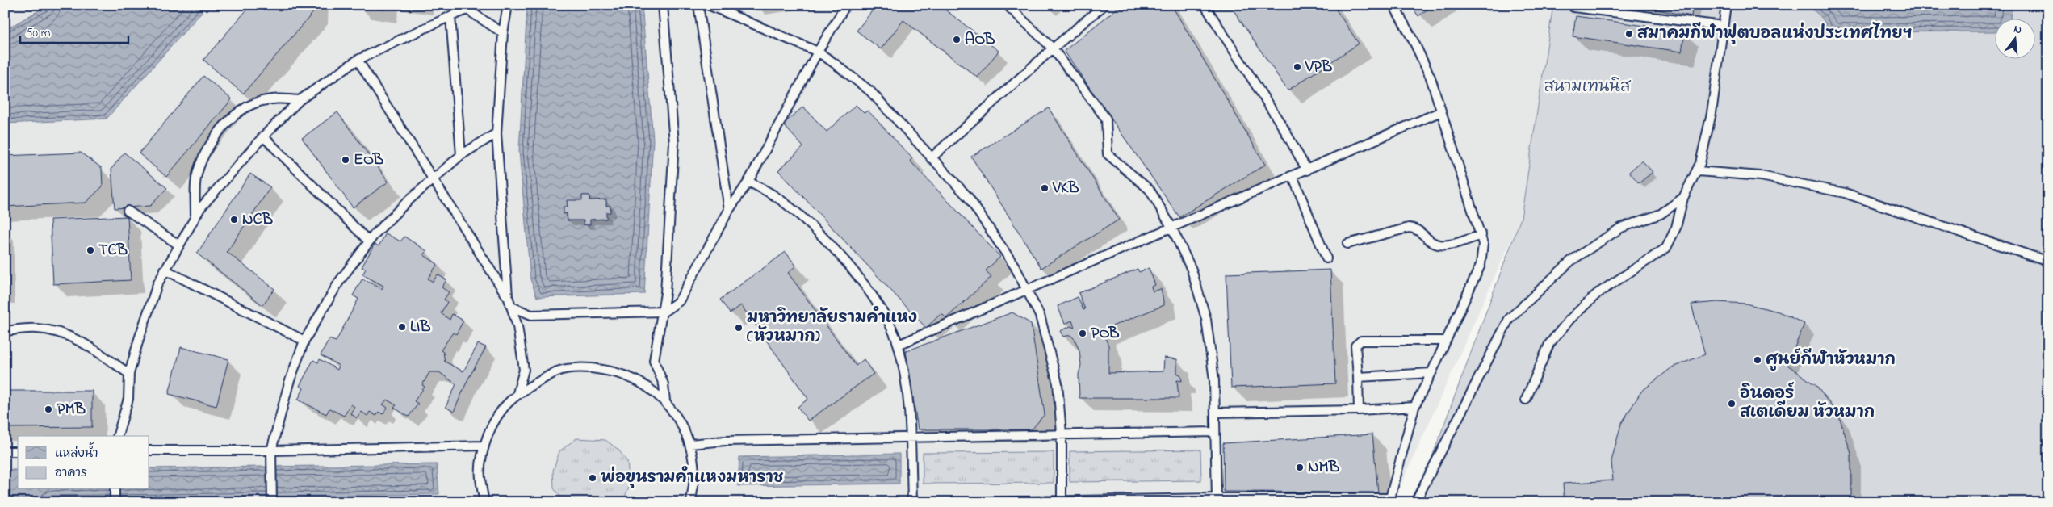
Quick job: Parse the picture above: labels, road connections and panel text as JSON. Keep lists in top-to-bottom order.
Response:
{
  "parks": ["สนามเทนนิส"],
  "places": [
    "สมาคมกีฬาฟุตบอลแห่งประเทศไทยฯ",
    "AOB",
    "VPB",
    "EOB",
    "VKB",
    "NCB",
    "TCB",
    "LIB",
    "มหาวิทยาลัยรามคำแหง (หัวหมาก)",
    "POB",
    "ศูนย์กีฬาหัวหมาก",
    "อินดอร์ สเตเดียม หัวหมาก",
    "PMB",
    "NMB",
    "พ่อขุนรามคำแหงมหาราช"
  ],
  "legend": ["แหล่งน้ำ", "อาคาร"],
  "scale_bar": "50 m",
  "north": "top"
}
